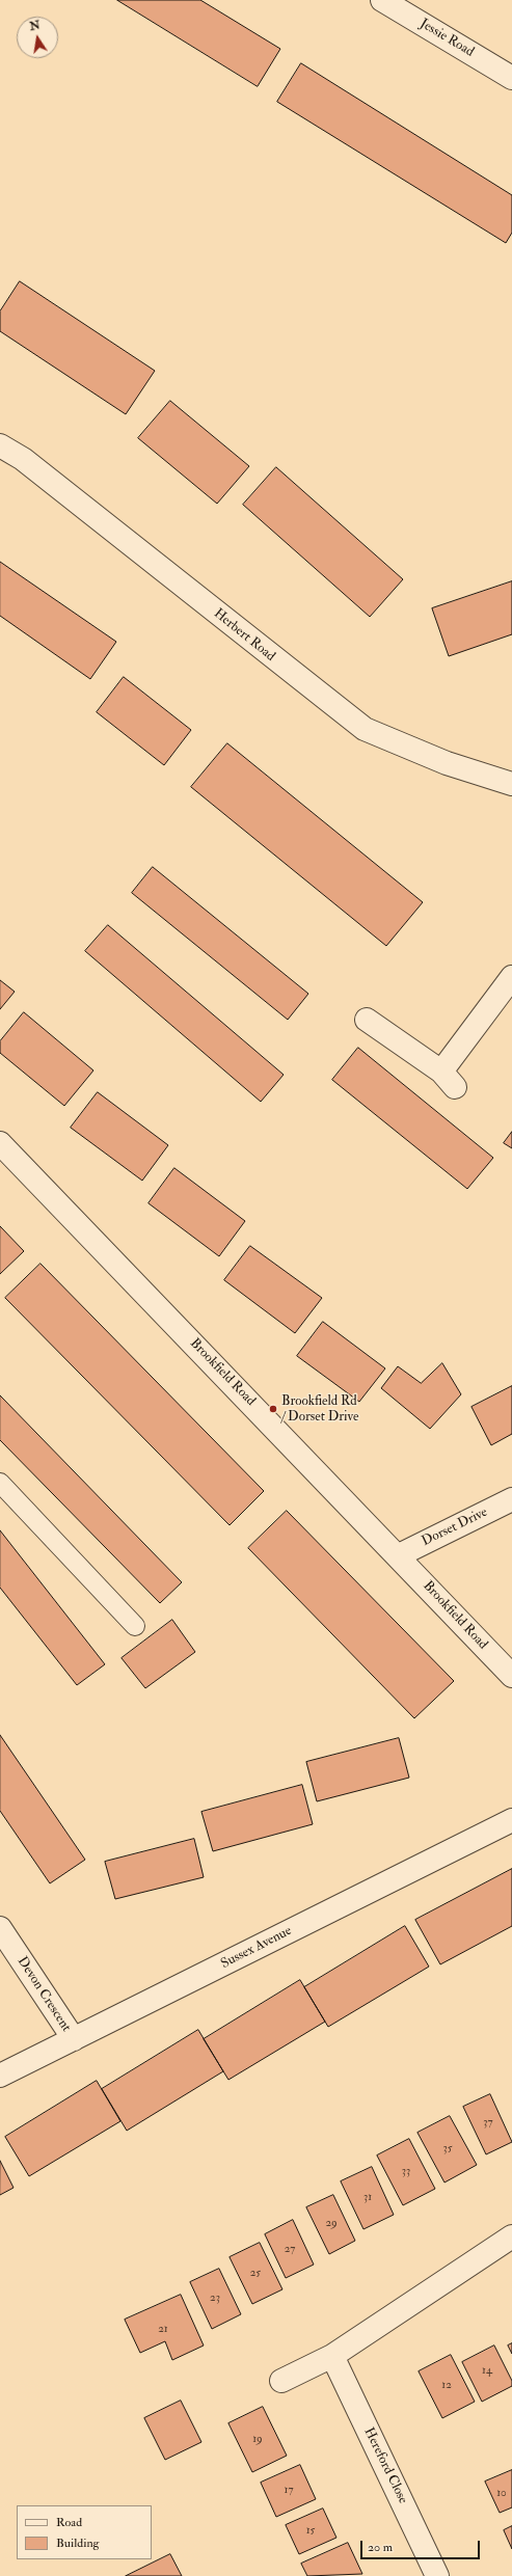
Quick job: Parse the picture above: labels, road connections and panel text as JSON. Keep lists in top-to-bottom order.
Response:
{
  "streets": {
    "street": [
      "Jessie Road",
      "Herbert Road",
      "Brookfield Road",
      "Dorset Drive",
      "Sussex Avenue",
      "Devon Crescent",
      "Hereford Close"
    ]
  },
  "crossings": [
    ["Brookfield Road", "Dorset Drive"],
    ["Sussex Avenue", "Devon Crescent"]
  ],
  "places": ["Brookfield Rd / Dorset Drive"],
  "house_numbers": [
    "37",
    "35",
    "33",
    "31",
    "29",
    "27",
    "25",
    "23",
    "21",
    "14",
    "12",
    "19",
    "17",
    "10",
    "15"
  ],
  "legend": ["Road", "Building"],
  "scale_bar": "20 m",
  "north": "top"
}
